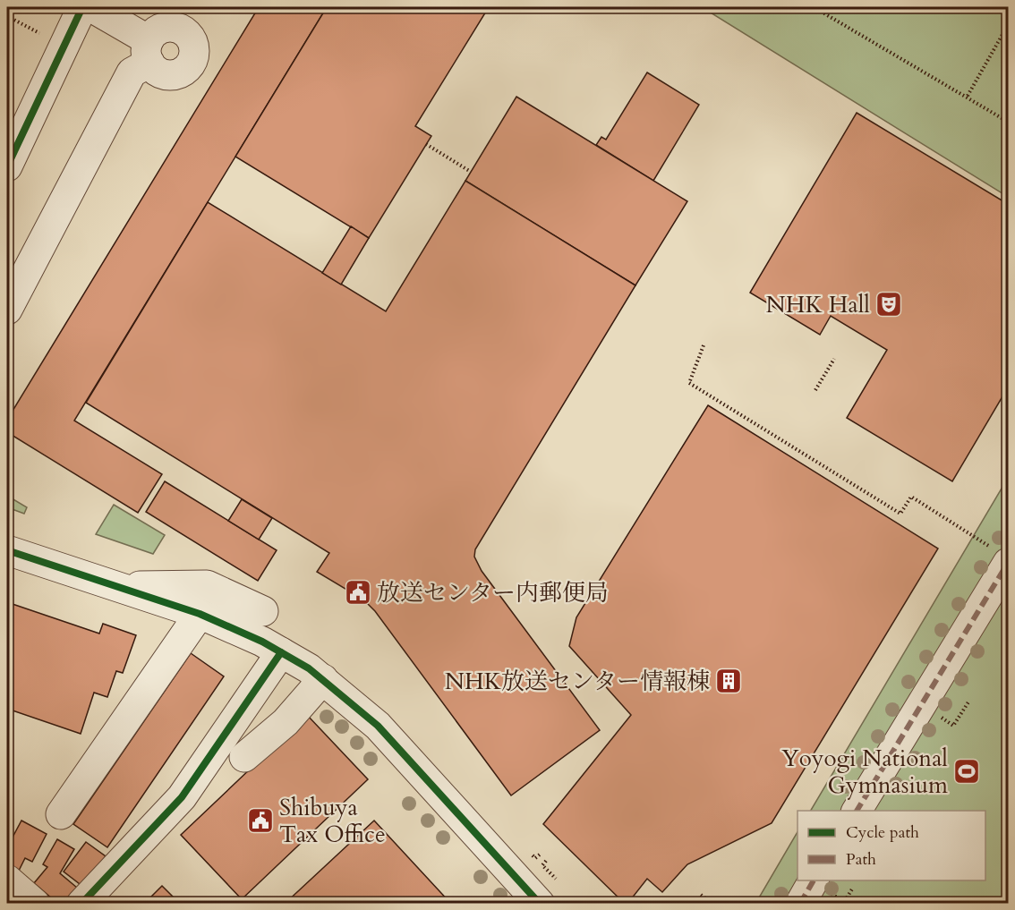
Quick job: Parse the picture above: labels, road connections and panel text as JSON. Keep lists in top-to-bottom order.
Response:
{
  "places": {
    "theatre": ["NHK Hall"],
    "public building": ["放送センター内郵便局", "Shibuya Tax Office"],
    "building": ["NHK放送センター情報棟"],
    "sports": ["Yoyogi National Gymnasium"]
  },
  "legend": ["Cycle path", "Path"]
}
